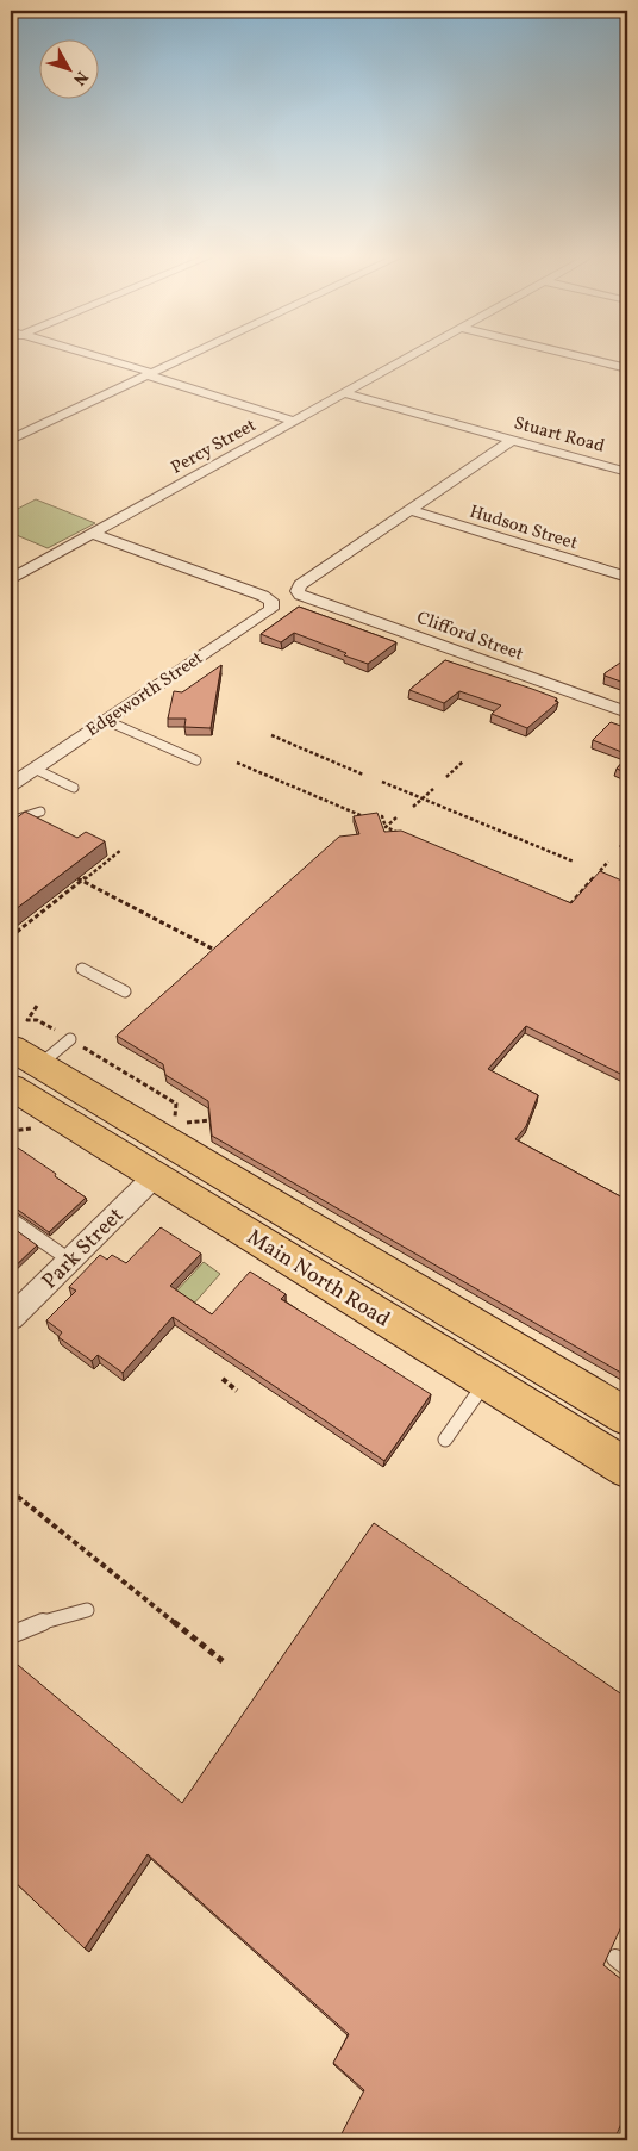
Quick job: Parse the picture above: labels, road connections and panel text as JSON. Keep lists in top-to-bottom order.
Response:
{
  "streets": {
    "highway": ["Main North Road"],
    "street": [
      "Stuart Road",
      "Percy Street",
      "Hudson Street",
      "Clifford Street",
      "Edgeworth Street",
      "Park Street"
    ]
  },
  "crossings": [
    ["Stuart Road", "Percy Street"],
    ["Percy Street", "Edgeworth Street"],
    ["Hudson Street", "Clifford Street"],
    ["Park Street", "Main North Road"]
  ],
  "north": "bottom right"
}
